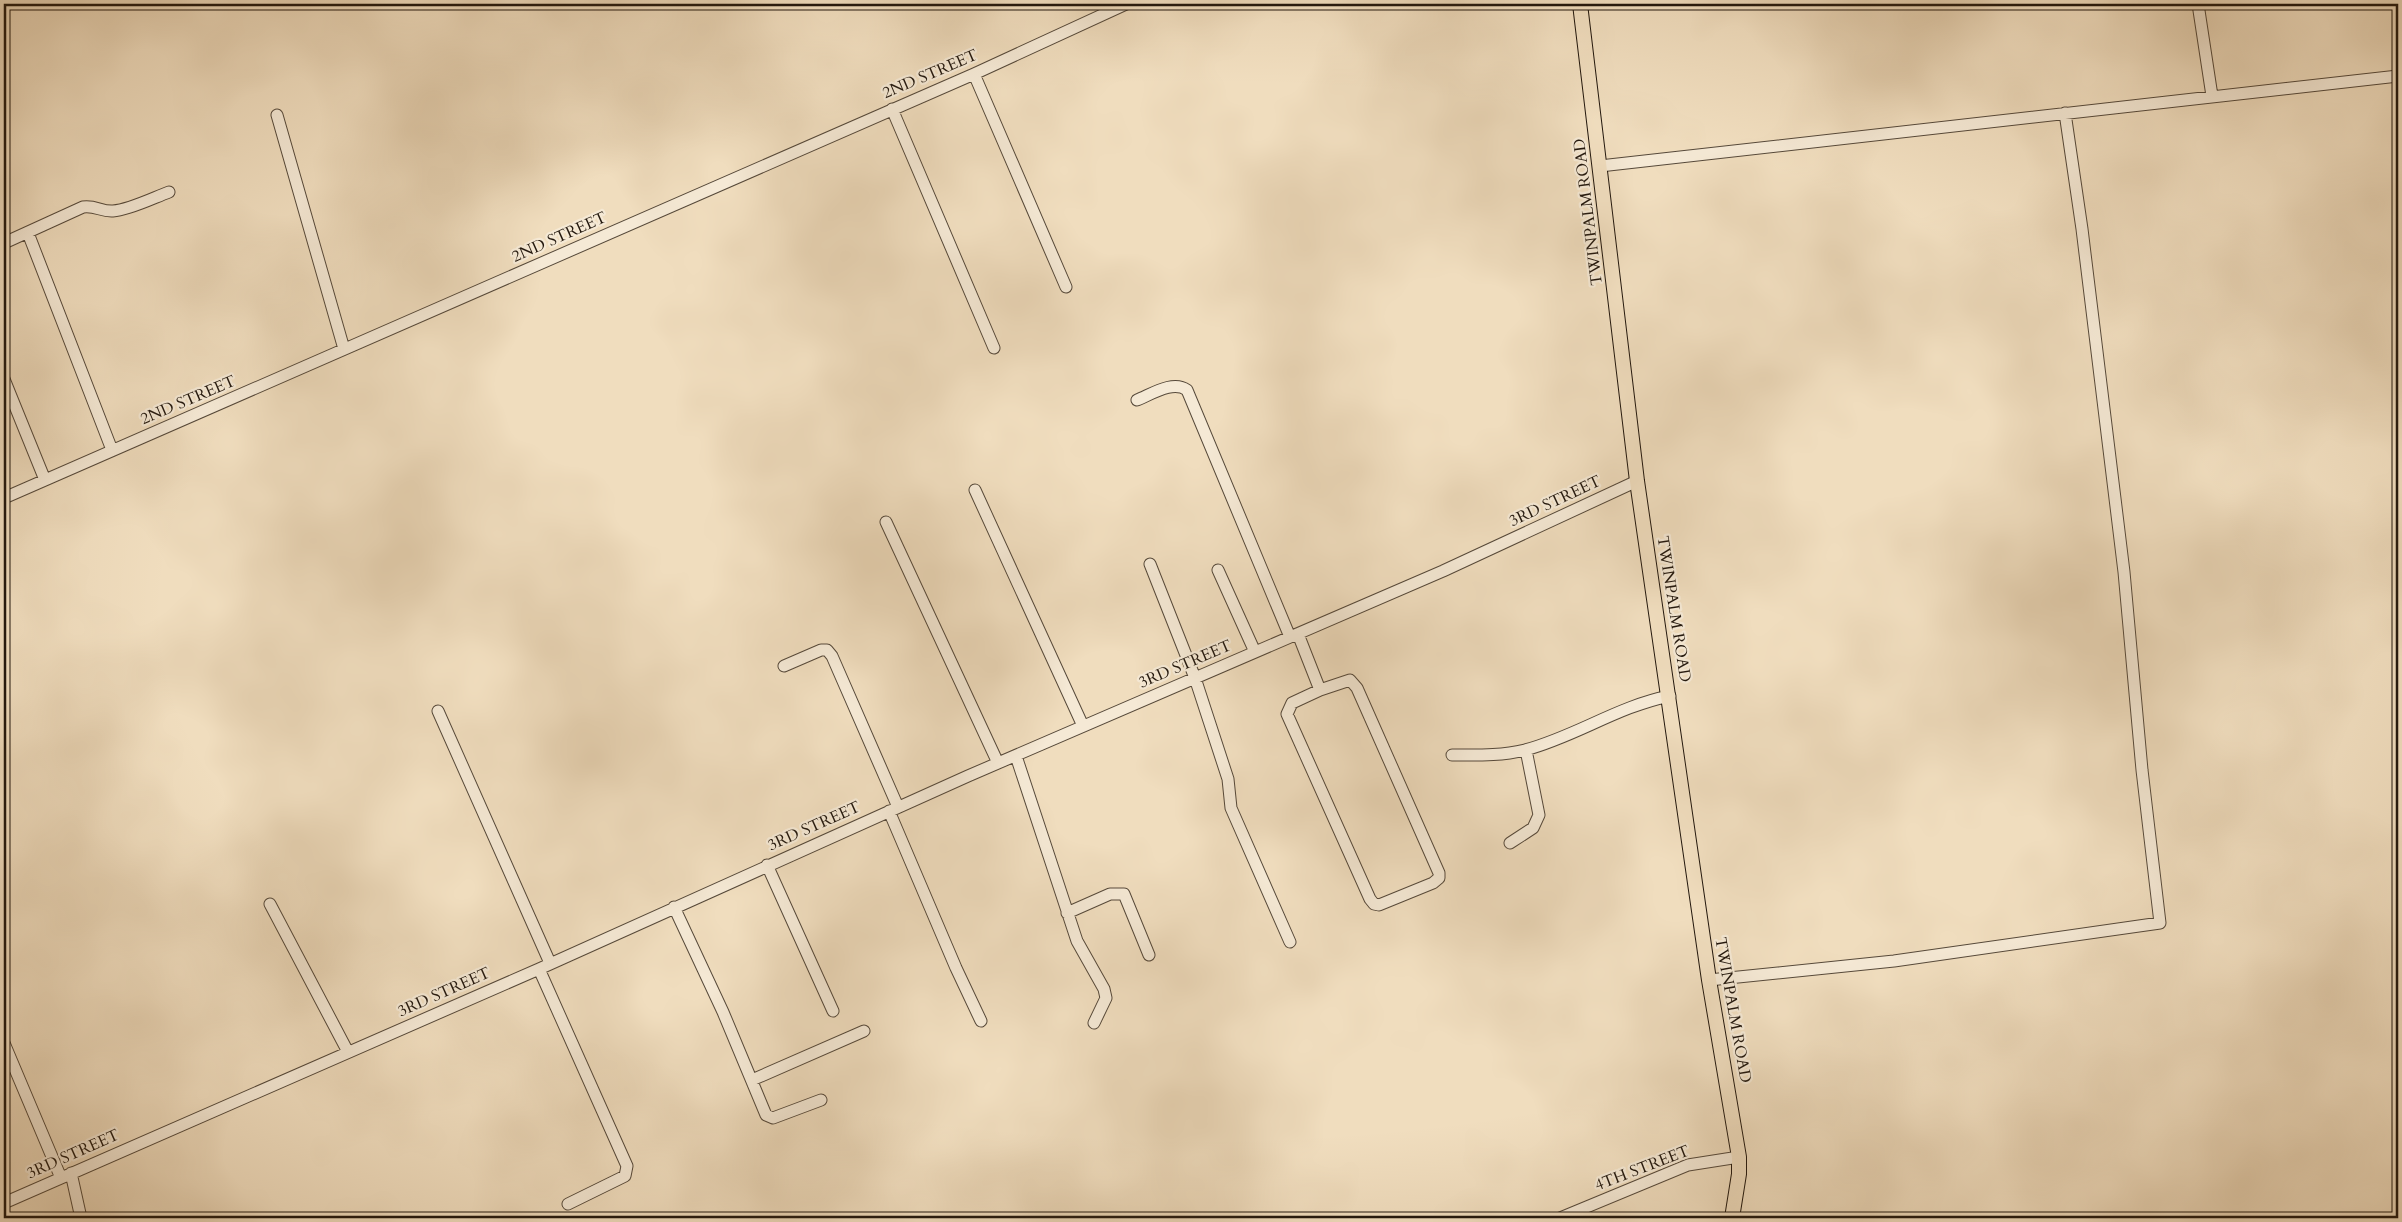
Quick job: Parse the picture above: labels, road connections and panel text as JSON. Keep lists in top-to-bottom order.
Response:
{
  "streets": {
    "main road": ["TWINPALM ROAD"],
    "street": ["2ND STREET", "3RD STREET", "4TH STREET"]
  },
  "crossings": [
    ["TWINPALM ROAD", "3RD STREET"],
    ["TWINPALM ROAD", "4TH STREET"]
  ]
}
